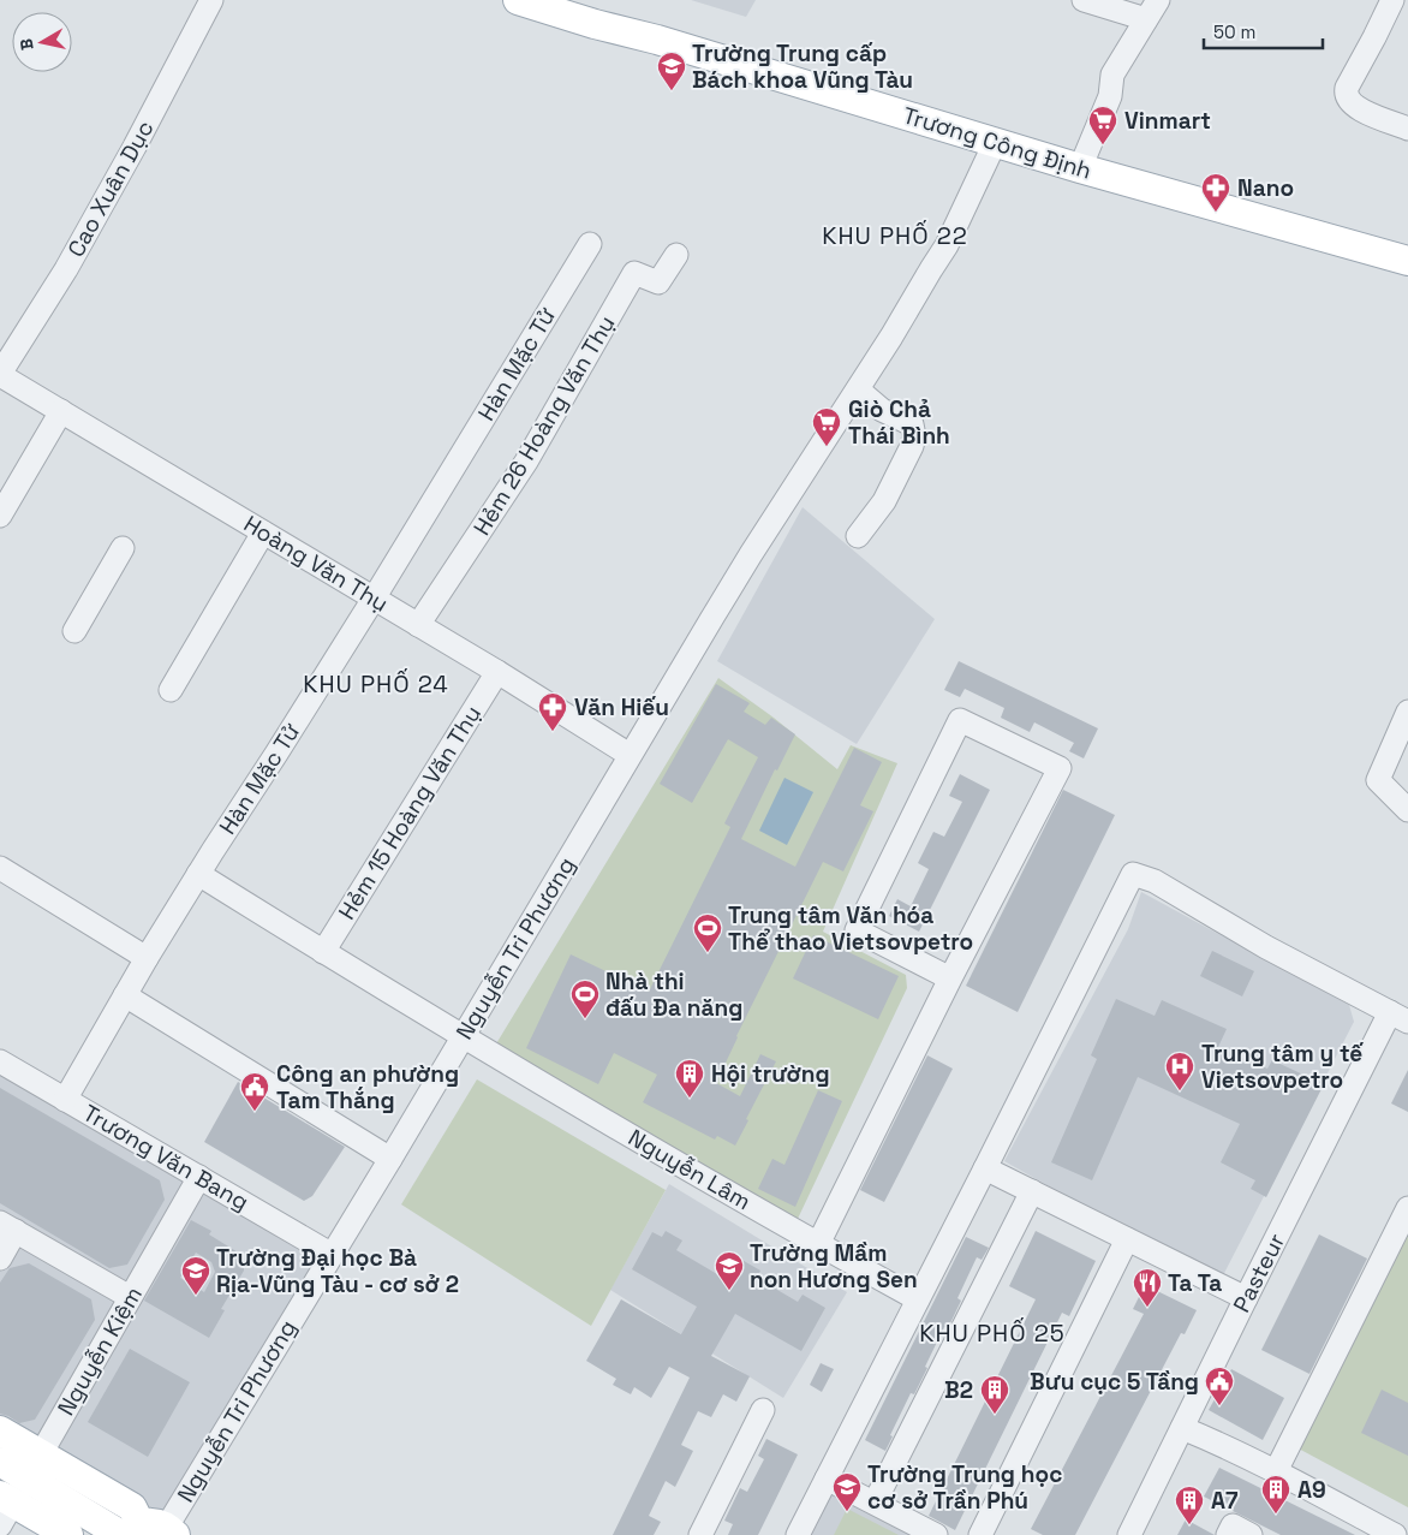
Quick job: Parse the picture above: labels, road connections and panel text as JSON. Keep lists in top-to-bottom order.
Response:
{
  "streets": {
    "main road": ["Trương Công Định"],
    "street": [
      "Cao Xuân Dục",
      "Hàn Mặc Tử",
      "Hẻm 26 Hoàng Văn Thụ",
      "Hoàng Văn Thụ",
      "Hẻm 15 Hoàng Văn Thụ",
      "Nguyễn Tri Phương",
      "Trương Văn Bang",
      "Nguyễn Lâm",
      "Pasteur",
      "Nguyễn Kiệm"
    ]
  },
  "crossings": [
    ["Trương Công Định", "Nguyễn Tri Phương"],
    ["Cao Xuân Dục", "Hoàng Văn Thụ"],
    ["Hàn Mặc Tử", "Hoàng Văn Thụ"],
    ["Hàn Mặc Tử", "Trương Văn Bang"],
    ["Hàn Mặc Tử", "Nguyễn Lâm"],
    ["Hẻm 26 Hoàng Văn Thụ", "Hoàng Văn Thụ"],
    ["Hoàng Văn Thụ", "Hẻm 15 Hoàng Văn Thụ"],
    ["Hoàng Văn Thụ", "Nguyễn Tri Phương"],
    ["Hẻm 15 Hoàng Văn Thụ", "Nguyễn Lâm"],
    ["Nguyễn Tri Phương", "Trương Văn Bang"],
    ["Nguyễn Tri Phương", "Nguyễn Lâm"],
    ["Trương Văn Bang", "Nguyễn Kiệm"]
  ],
  "districts": ["KHU PHỐ 22", "KHU PHỐ 24", "KHU PHỐ 25"],
  "places": {
    "school or university": [
      "Trường Trung cấp Bách khoa Vũng Tàu",
      "Trường Mầm non Hương Sen",
      "Trường Đại học Bà Rịa-Vũng Tàu - cơ sở 2",
      "Trường Trung học cơ sở Trần Phú"
    ],
    "supermarket": ["Vinmart", "Giò Chả Thái Bình"],
    "pharmacy": ["Nano", "Văn Hiếu"],
    "sports": ["Trung tâm Văn hóa Thể thao Vietsovpetro", "Nhà thi đấu Đa năng"],
    "hospital": ["Trung tâm y tế Vietsovpetro"],
    "building": [
      "Hội trường",
      "B2",
      "A9",
      "A7"
    ],
    "public building": ["Công an phường Tam Thắng", "Bưu cục 5 Tầng"],
    "restaurant": ["Ta Ta"]
  },
  "scale_bar": "50 m",
  "north": "left"
}
